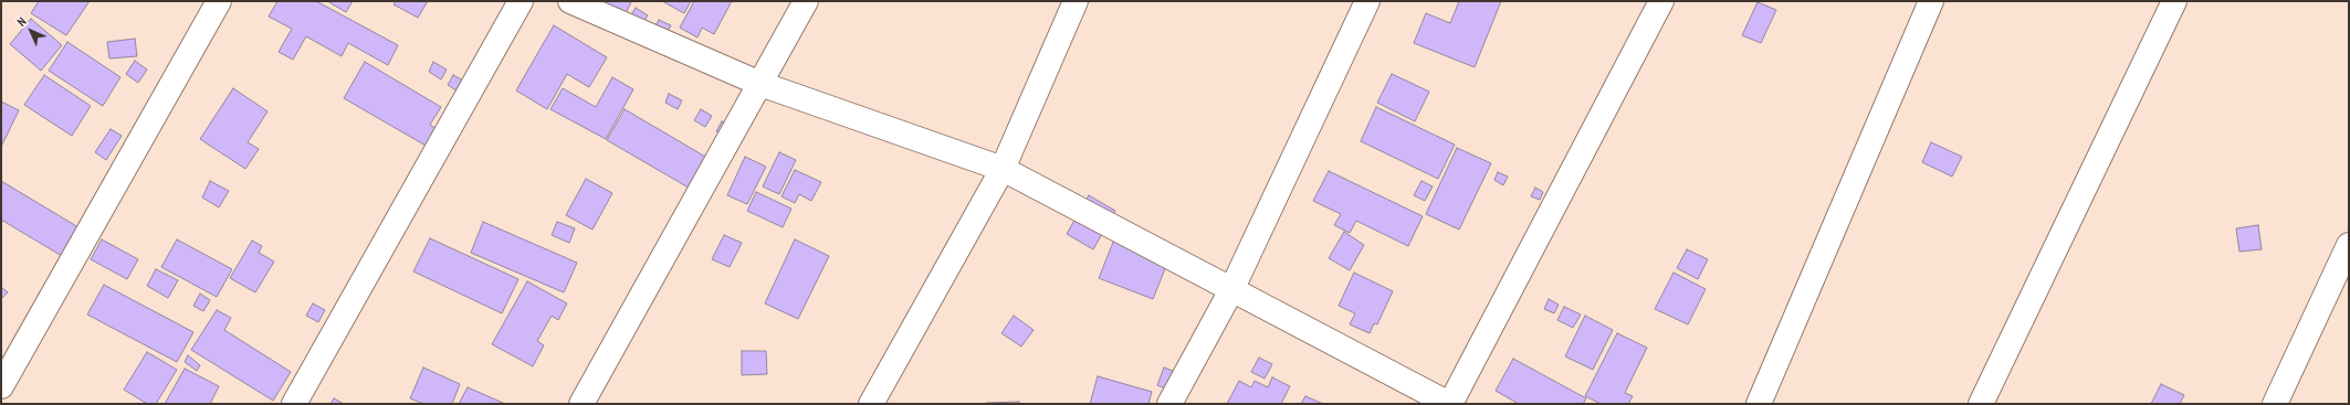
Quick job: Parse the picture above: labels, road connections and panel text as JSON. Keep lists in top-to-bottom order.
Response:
{
  "north": "top left"
}
